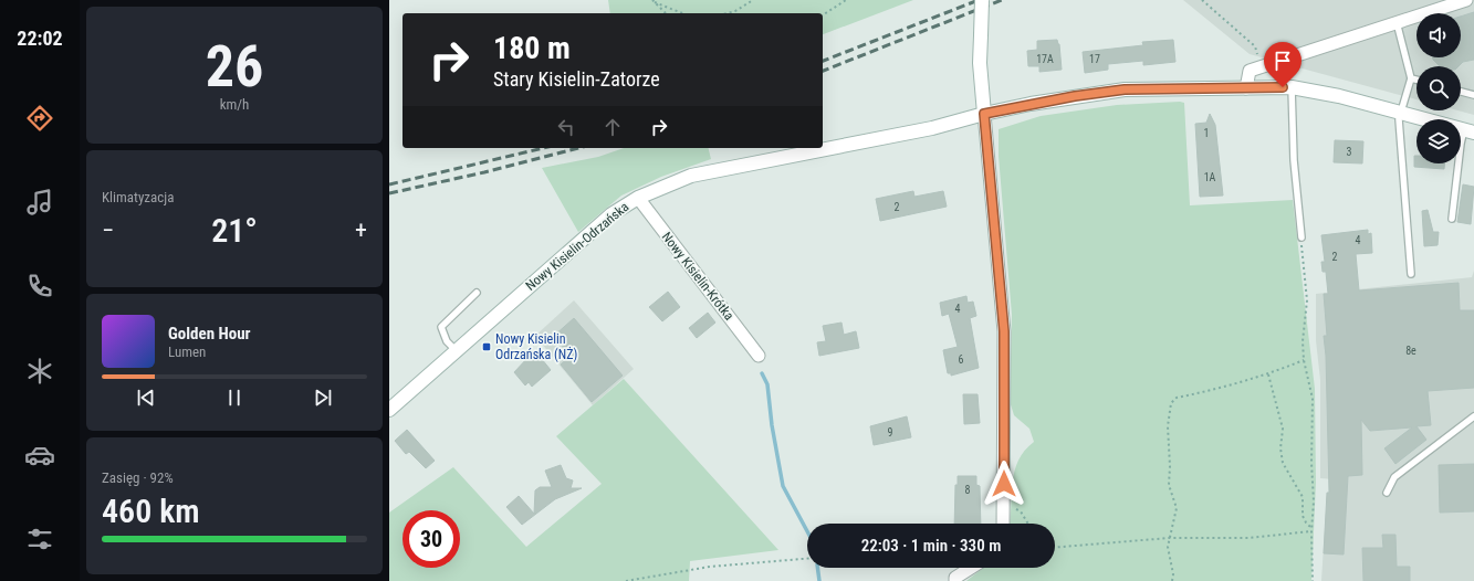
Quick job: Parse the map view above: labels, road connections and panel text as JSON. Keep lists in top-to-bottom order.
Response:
{
  "streets": {
    "street": ["Nowy Kisielin-Odrzańska", "Nowy Kisielin-Krótka"]
  },
  "crossings": [
    ["Nowy Kisielin-Odrzańska", "Nowy Kisielin-Krótka"]
  ],
  "places": {
    "transit": ["Nowy Kisielin Odrzańska (NŻ)"]
  },
  "house_numbers": [
    "17A",
    "17",
    "1",
    "3",
    "1A",
    "2",
    "4",
    "2",
    "4",
    "8e",
    "6",
    "9",
    "8"
  ],
  "page": {
    "tabs": "22:02",
    "tile": [
      ["26", "km/h"],
      "Klimatyzacja",
      ["Zasięg · 92%", "460 km"]
    ],
    "turn": ["180 m", "Stary Kisielin-Zatorze"],
    "heat": ["−", "21°", "+"],
    "song": ["Golden Hour", "Lumen"],
    "limit": "30",
    "trip": "22:03 · 1 min · 330 m"
  }
}
